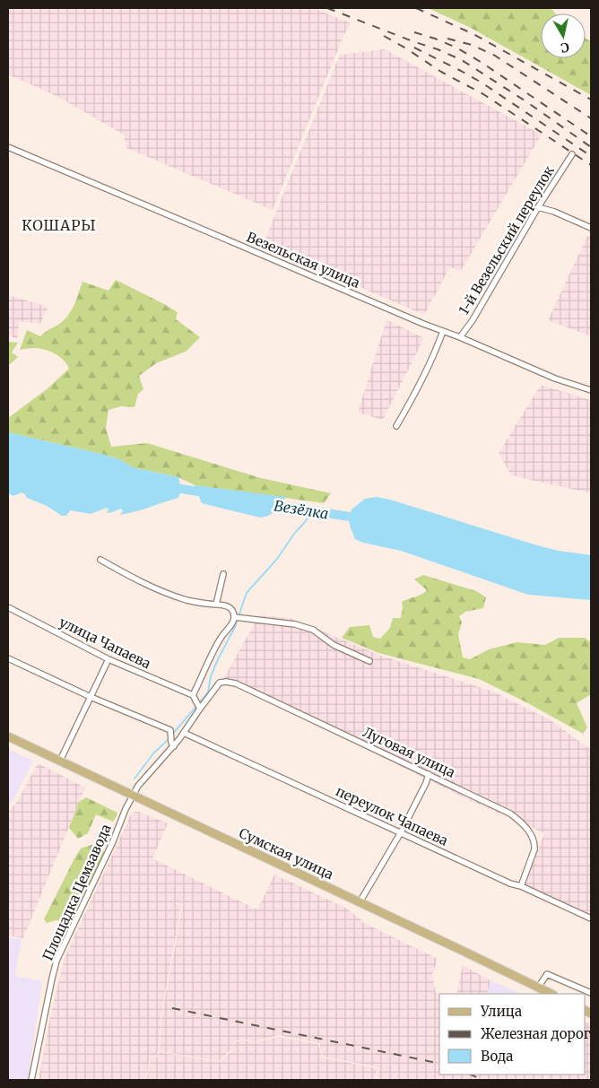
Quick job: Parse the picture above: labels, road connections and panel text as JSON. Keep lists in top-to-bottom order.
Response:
{
  "streets": {
    "main road": ["Сумская улица"],
    "street": [
      "1-й Везельский переулок",
      "Везельская улица",
      "улица Чапаева",
      "Луговая улица",
      "переулок Чапаева",
      "Площадка Цемзавода"
    ]
  },
  "crossings": [
    ["1-й Везельский переулок", "Везельская улица"],
    ["Луговая улица", "переулок Чапаева"],
    ["Сумская улица", "Площадка Цемзавода"]
  ],
  "districts": ["КОШАРЫ"],
  "water": ["Везёлка"],
  "legend": ["Улица", "Железная дорога", "Вода"],
  "north": "bottom"
}
